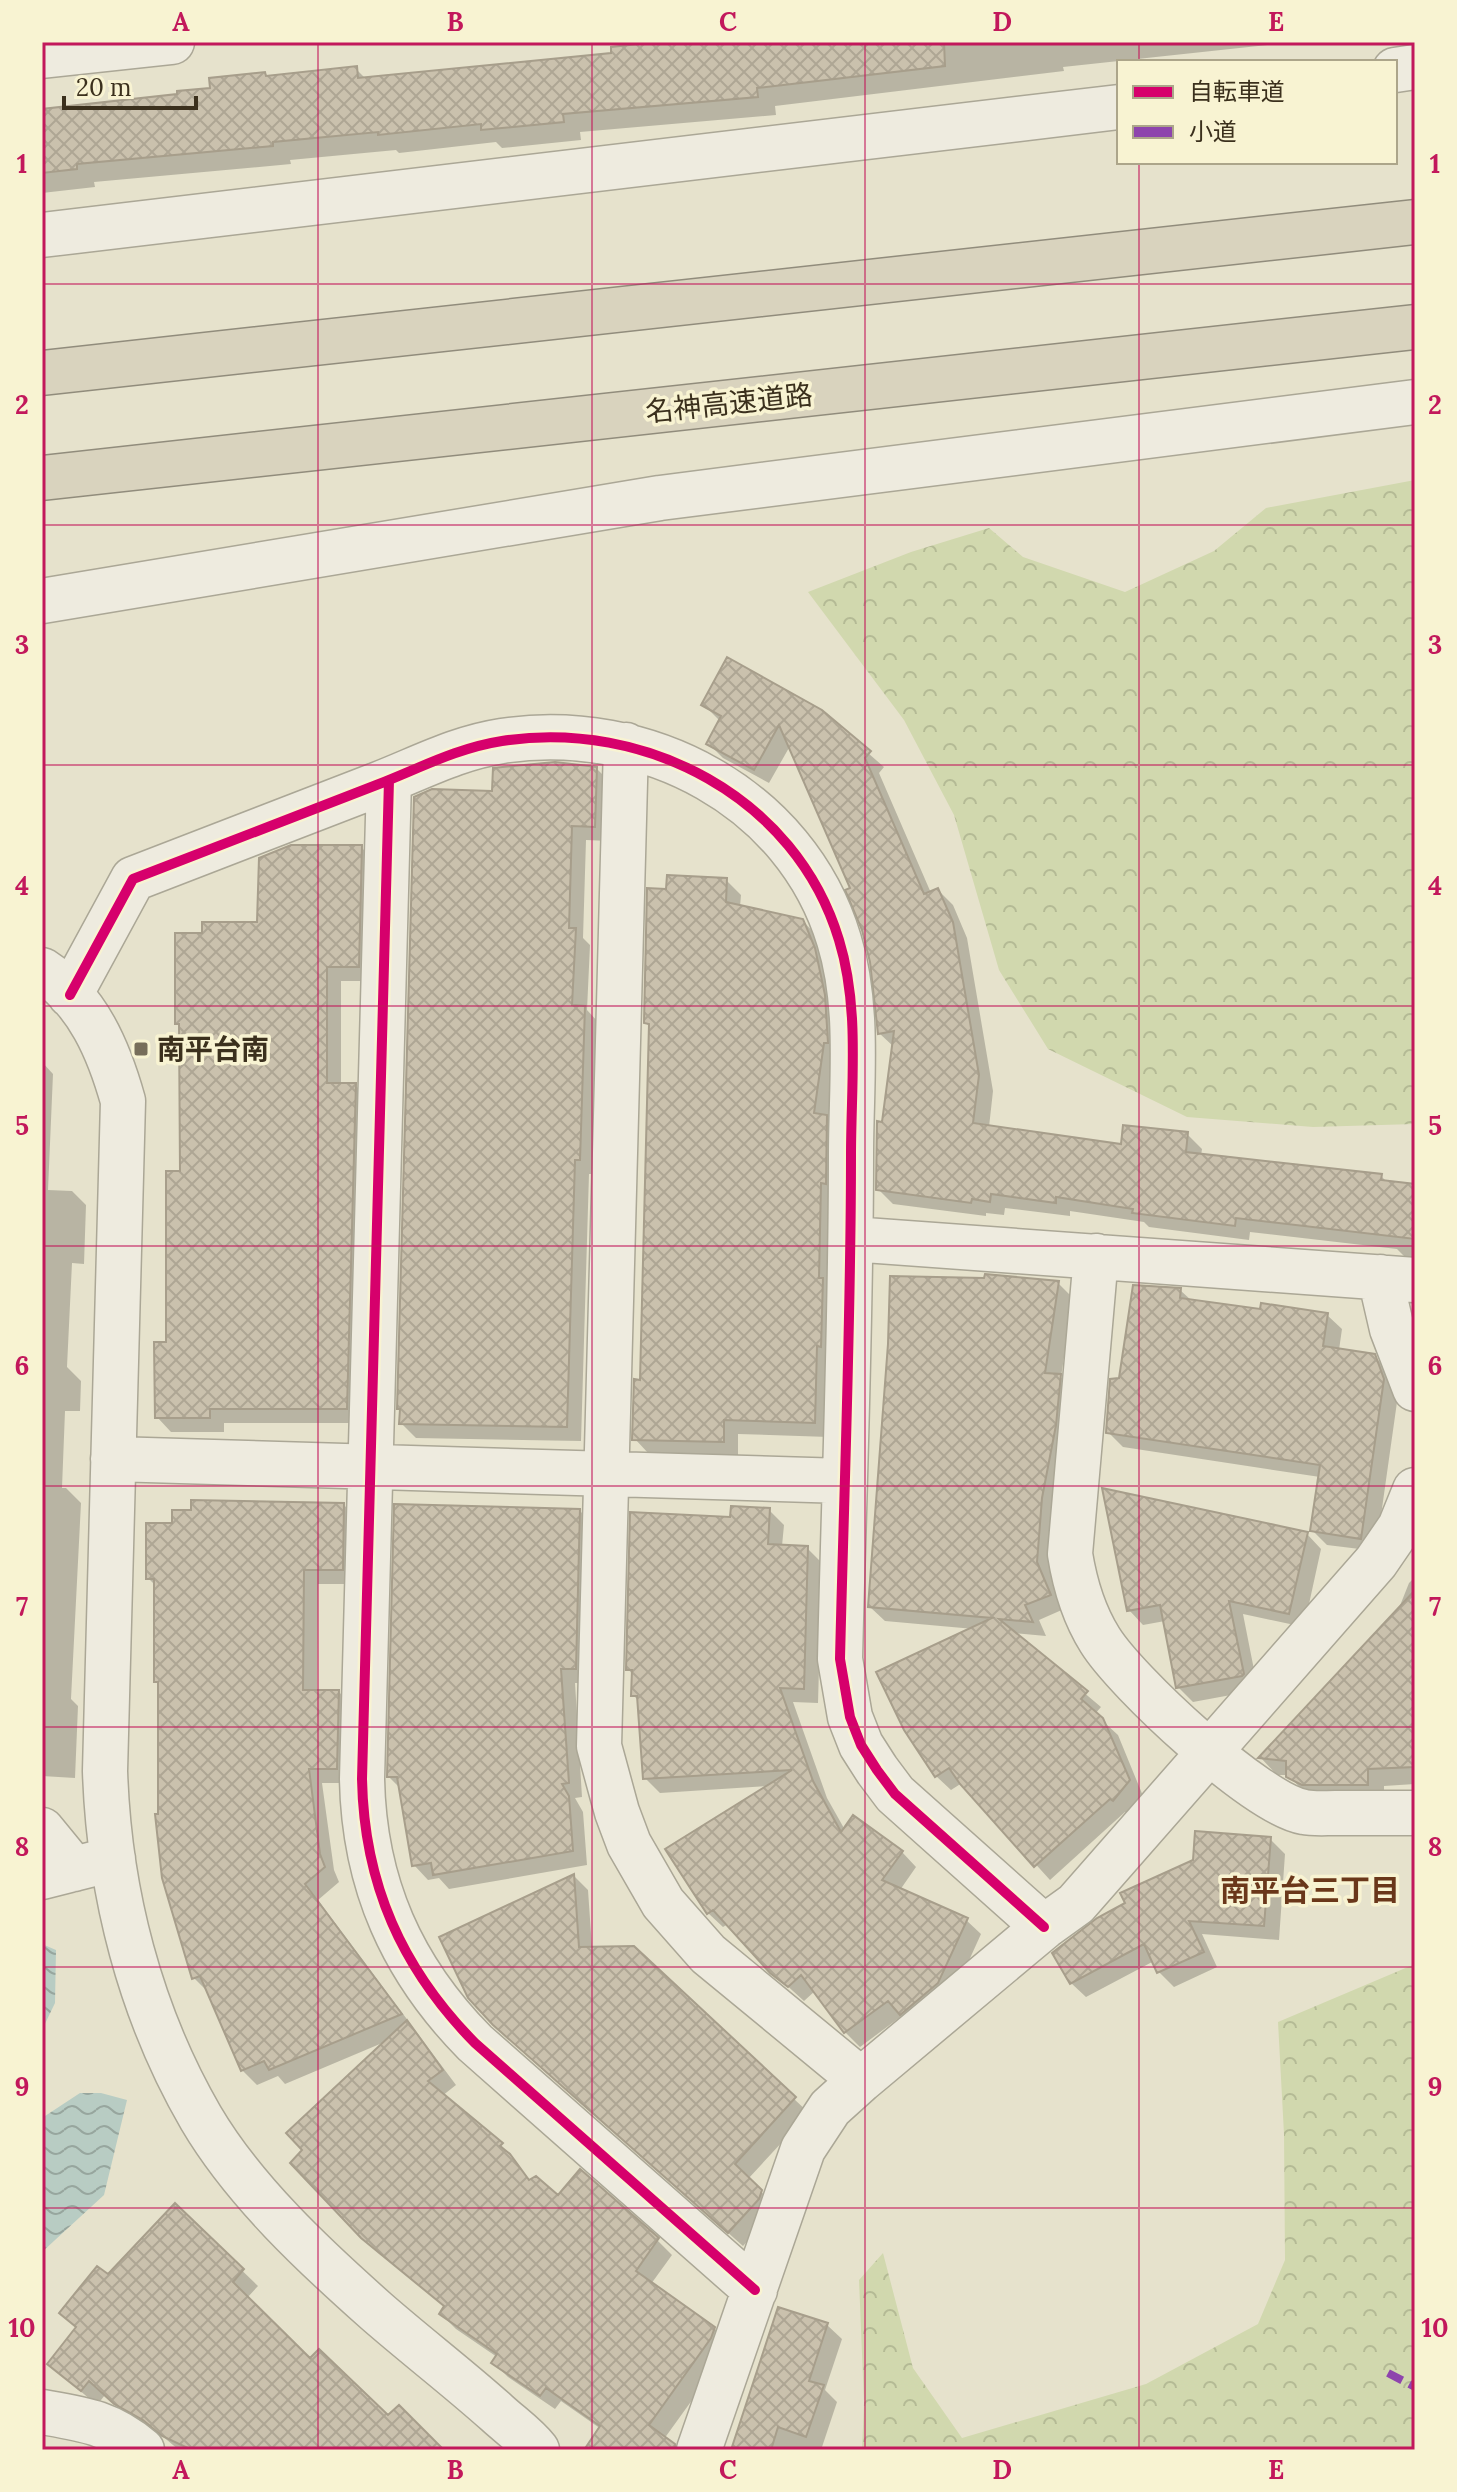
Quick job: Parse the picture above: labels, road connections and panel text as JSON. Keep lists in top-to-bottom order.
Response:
{
  "streets": {
    "highway": ["名神高速道路"]
  },
  "districts": ["南平台三丁目"],
  "places": {
    "transit": ["南平台南"]
  },
  "legend": ["自転車道", "小道"],
  "scale_bar": "20 m",
  "grid": {
    "columns": [
      "A",
      "B",
      "C",
      "D",
      "E"
    ],
    "rows": [
      "1",
      "2",
      "3",
      "4",
      "5",
      "6",
      "7",
      "8",
      "9",
      "10"
    ]
  }
}
